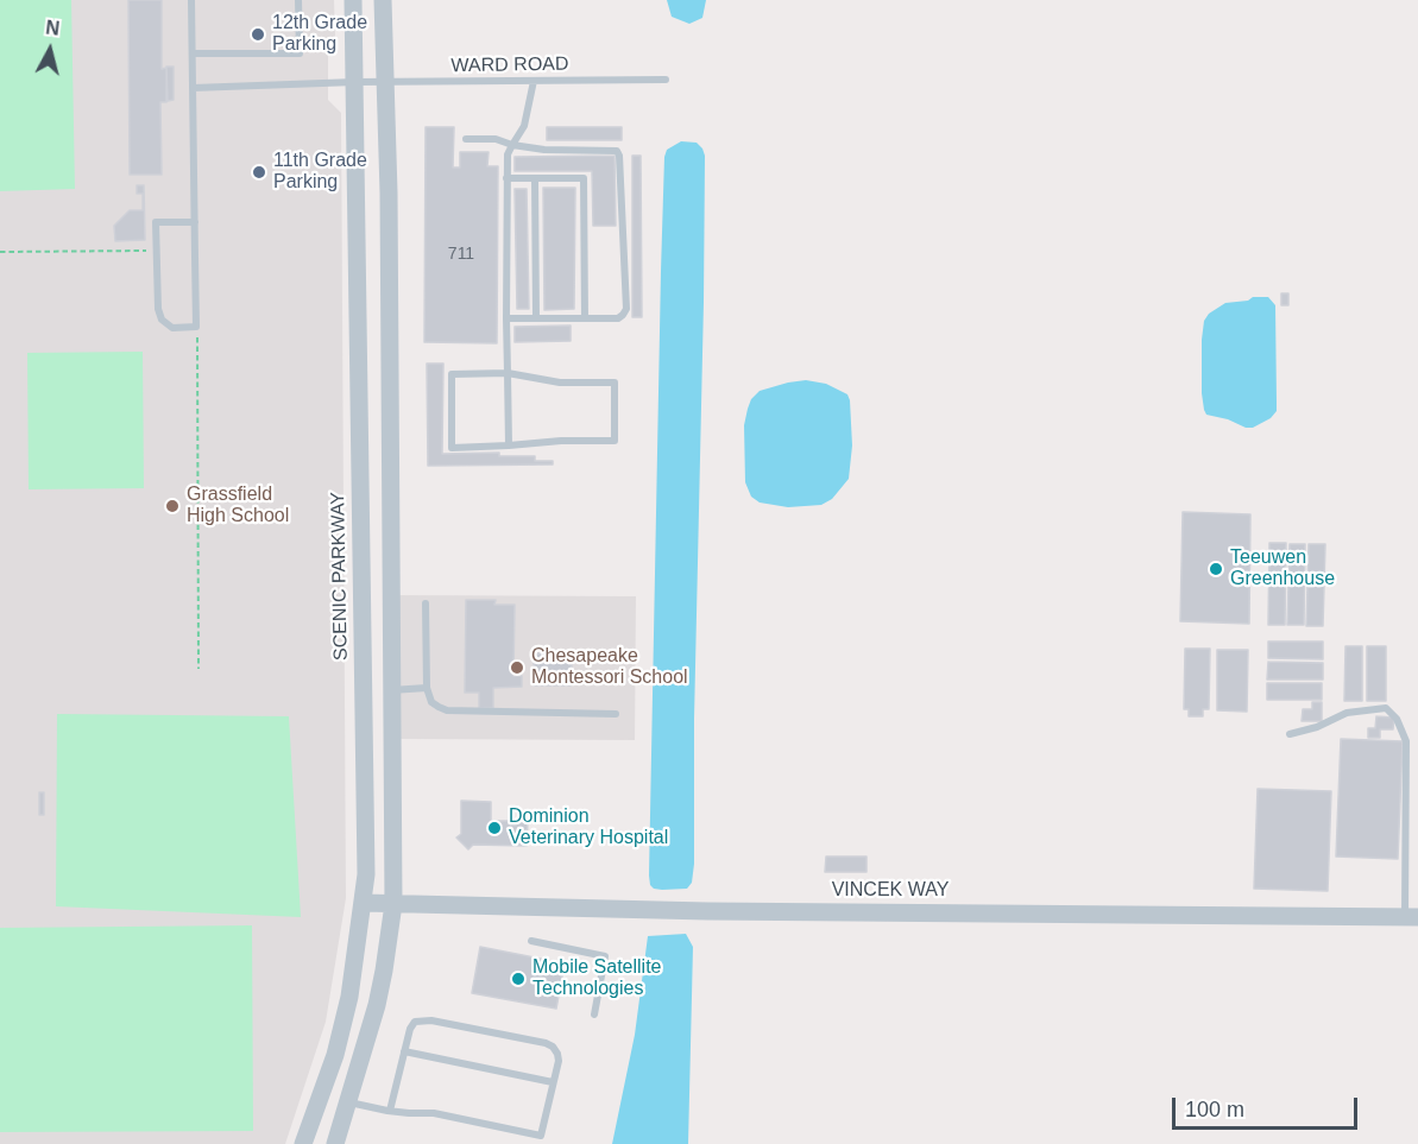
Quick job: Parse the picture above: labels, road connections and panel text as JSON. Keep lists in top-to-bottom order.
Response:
{
  "streets": {
    "street": ["SCENIC PARKWAY", "VINCEK WAY"],
    "lane": ["WARD ROAD"]
  },
  "crossings": [
    ["WARD ROAD", "SCENIC PARKWAY"],
    ["SCENIC PARKWAY", "VINCEK WAY"]
  ],
  "places": [
    "12th Grade Parking",
    "11th Grade Parking",
    "Grassfield High School",
    "Teeuwen Greenhouse",
    "Chesapeake Montessori School",
    "Dominion Veterinary Hospital",
    "Mobile Satellite Technologies"
  ],
  "house_numbers": ["711"],
  "scale_bar": "100 m",
  "north": "top"
}
